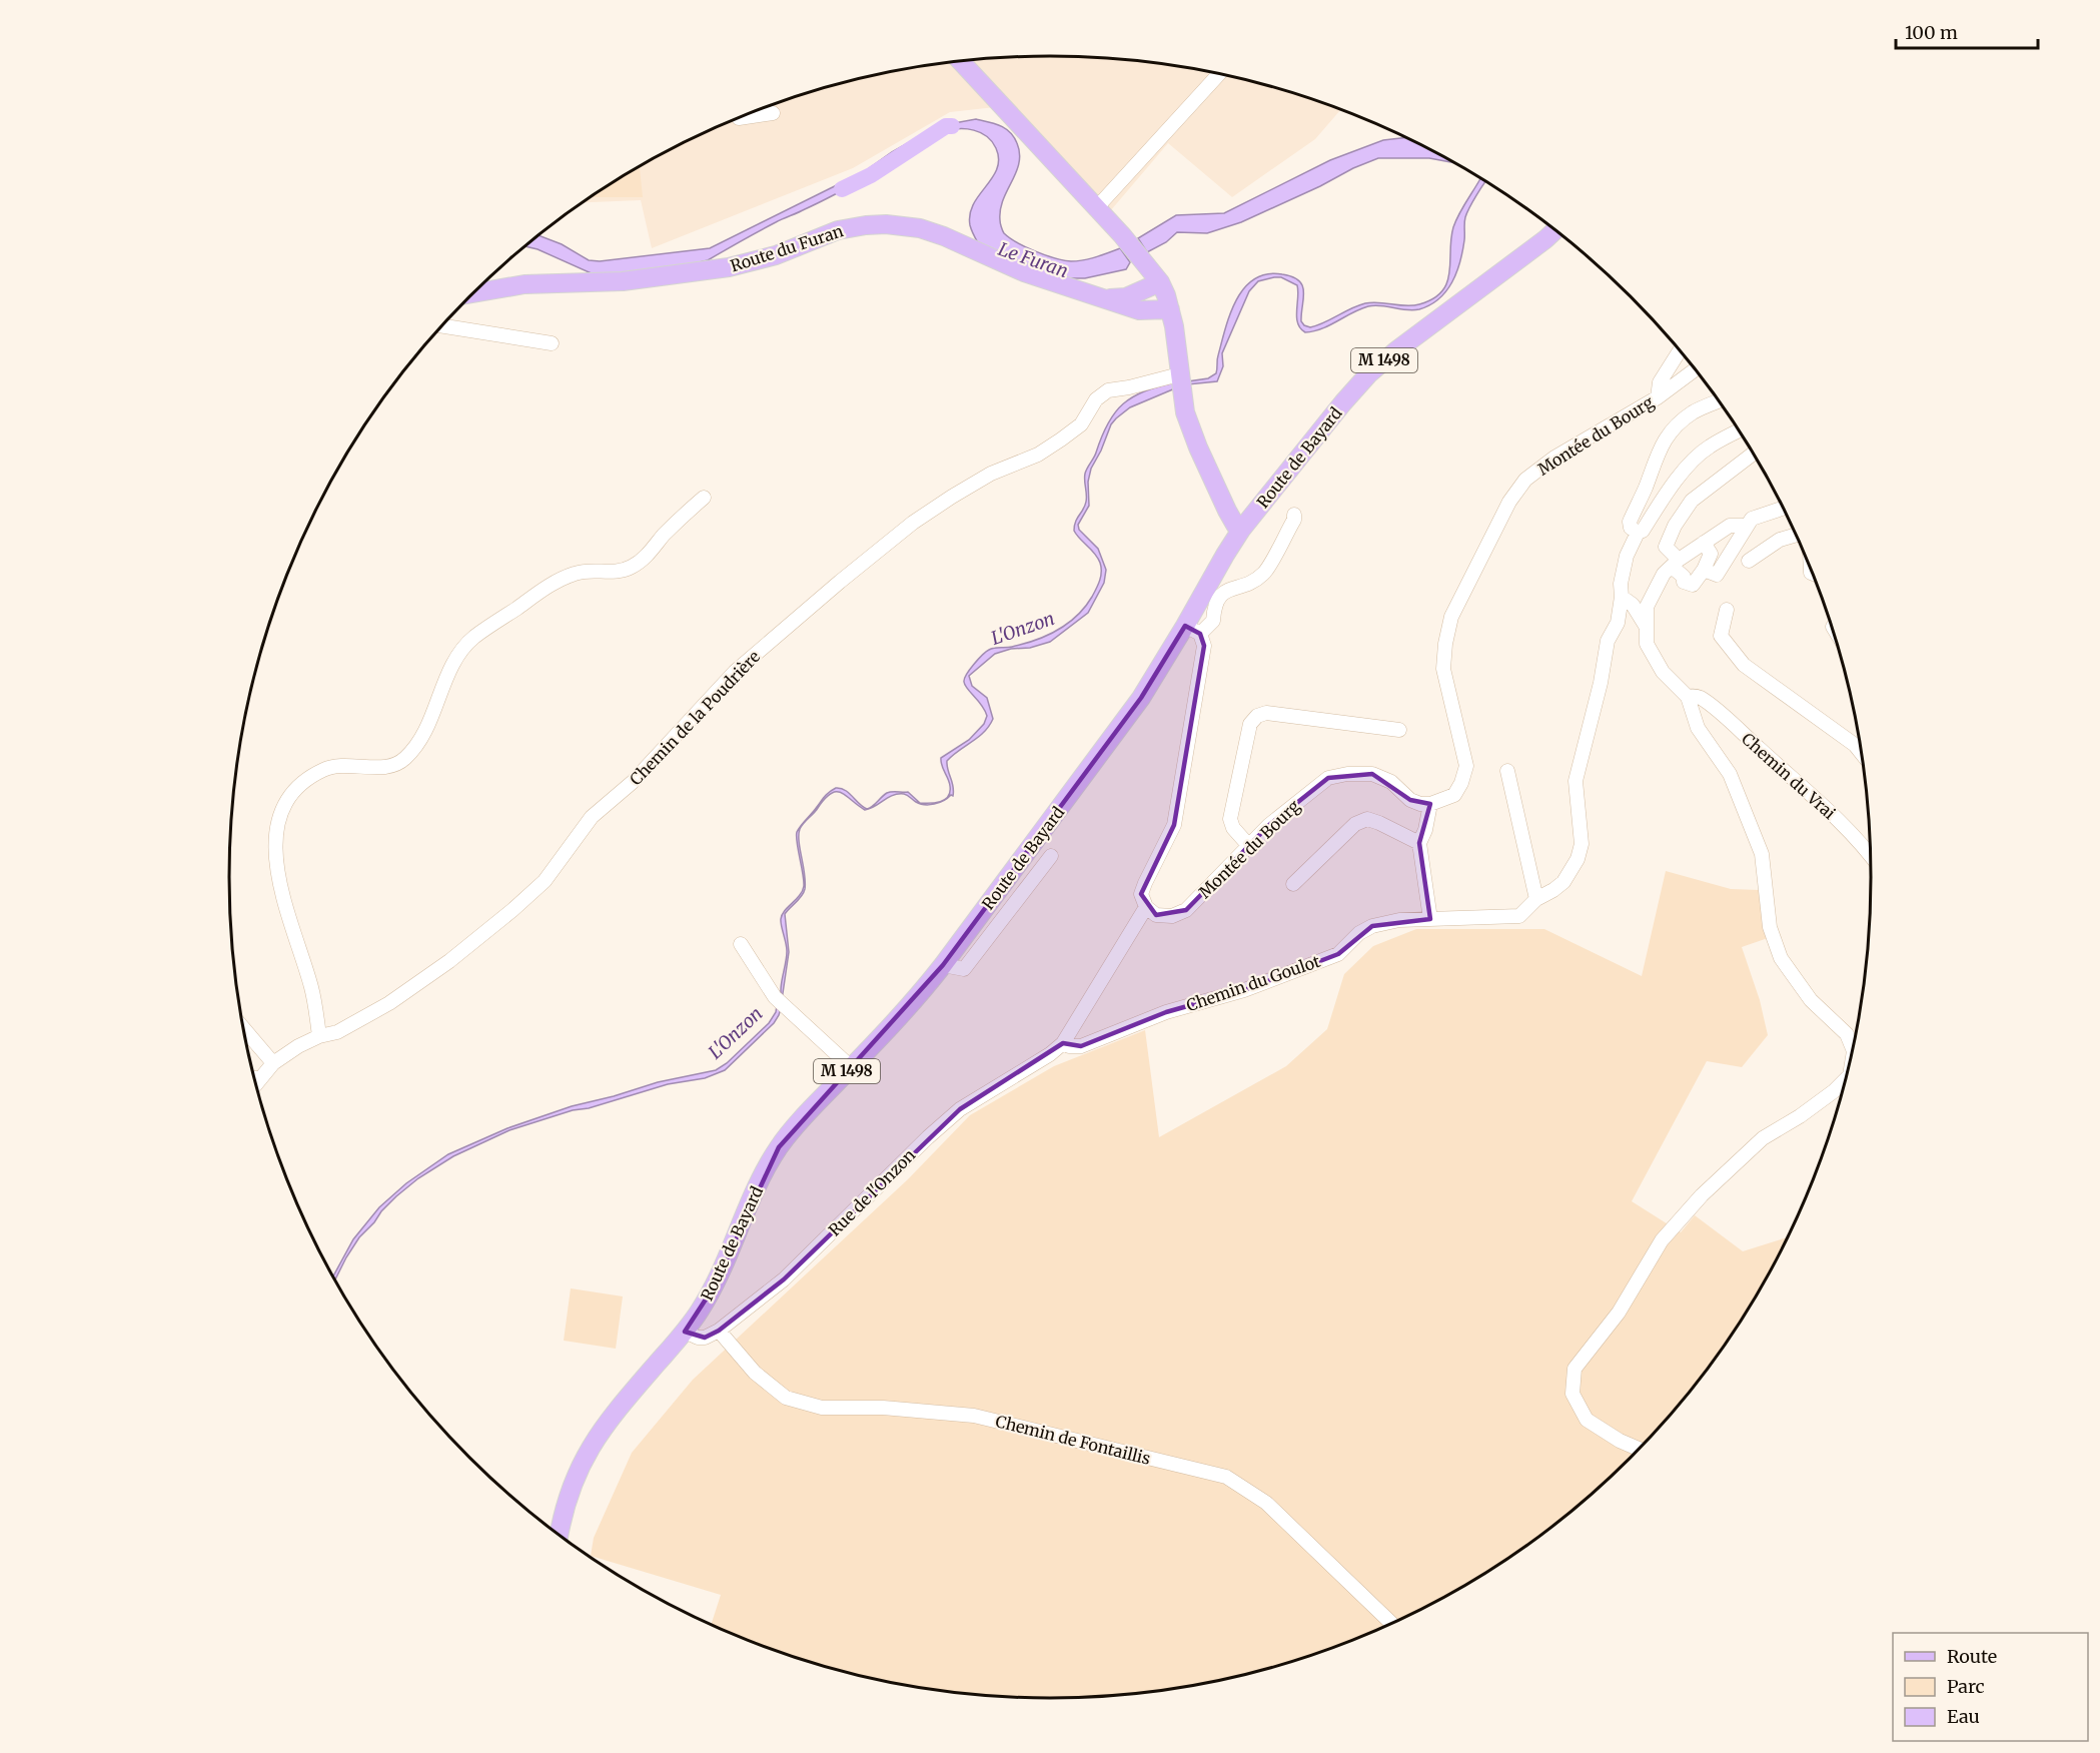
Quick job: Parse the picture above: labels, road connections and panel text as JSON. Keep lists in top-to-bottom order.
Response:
{
  "streets": {
    "main road": ["Route du Furan", "M 1498", "Route de Bayard"],
    "street": [
      "Montée du Bourg",
      "Chemin de la Poudrière",
      "Chemin du Vrai",
      "Chemin du Goulot",
      "Rue de l'Onzon",
      "Chemin de Fontaillis"
    ]
  },
  "crossings": [
    ["Chemin du Goulot", "Rue de l'Onzon"],
    ["Rue de l'Onzon", "Chemin de Fontaillis"]
  ],
  "water": ["Le Furan", "L'Onzon"],
  "legend": ["Route", "Parc", "Eau"],
  "scale_bar": "100 m"
}
